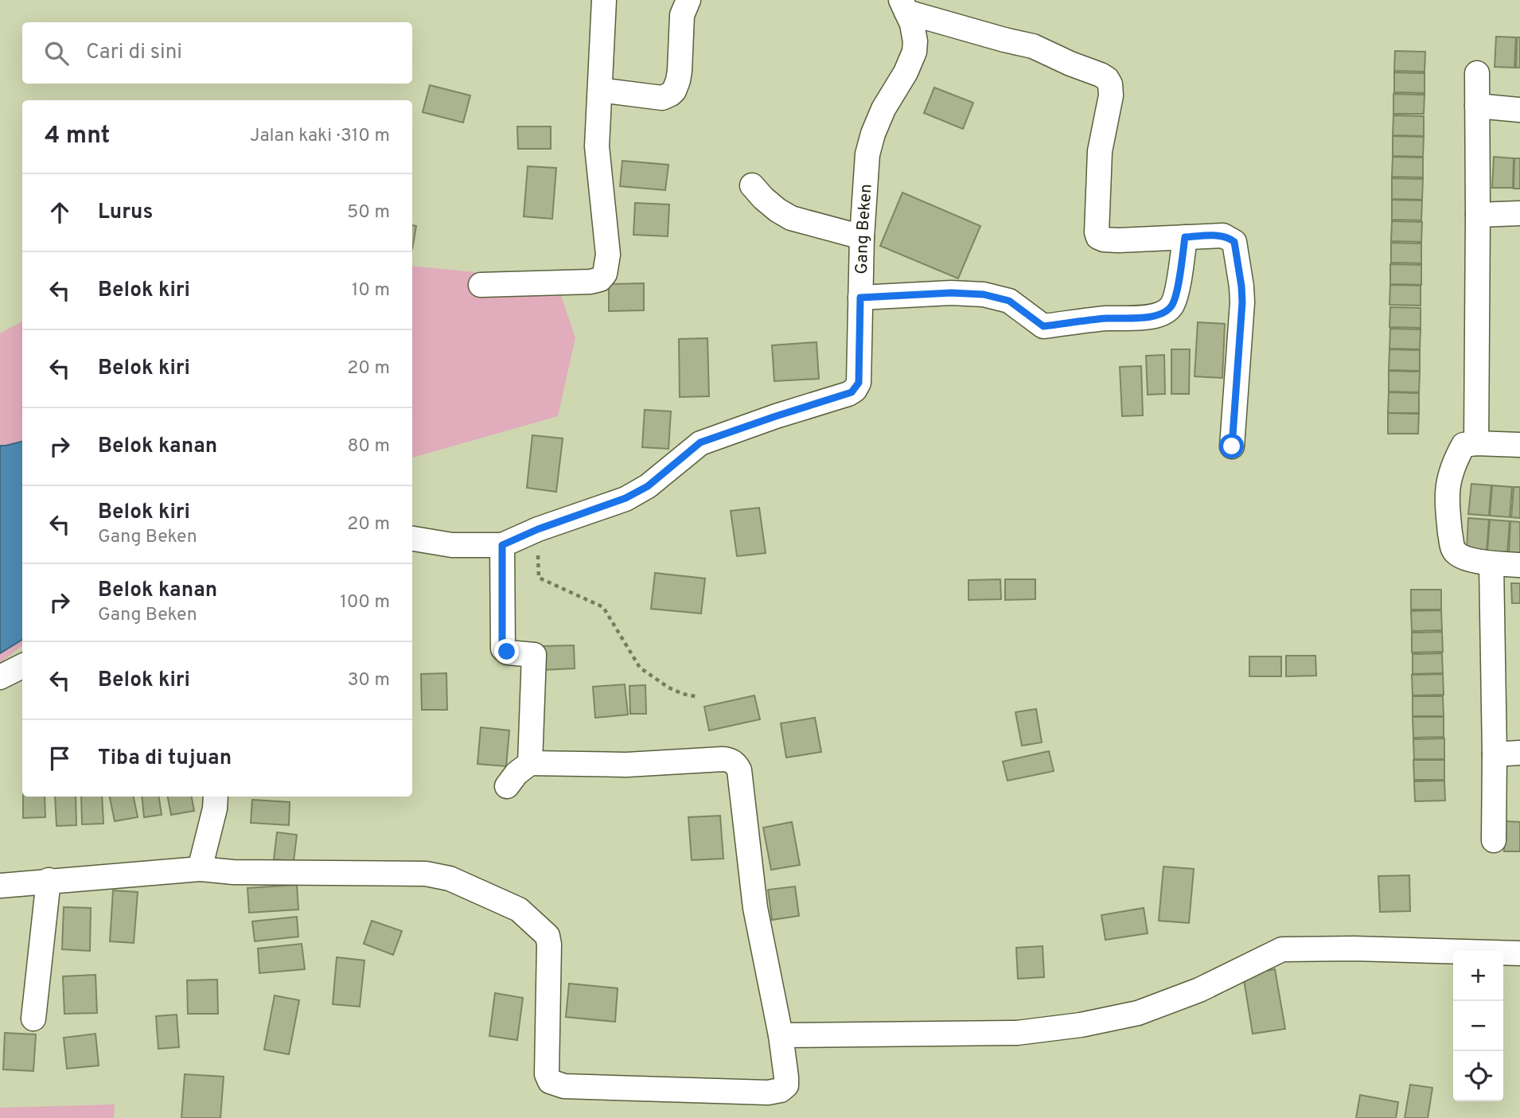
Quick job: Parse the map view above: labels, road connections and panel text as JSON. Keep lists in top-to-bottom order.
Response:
{
  "streets": {
    "street": ["Gang Beken"]
  },
  "page": {
    "search": "Cari di sini",
    "heading": ["4 mnt", "Jalan kaki · 310 m"],
    "list": [
      ["Lurus", "50 m"],
      ["Belok kiri", "10 m"],
      ["Belok kiri", "20 m"],
      ["Belok kanan", "80 m"],
      ["Belok kiri", "Gang Beken", "20 m"],
      ["Belok kanan", "Gang Beken", "100 m"],
      ["Belok kiri", "30 m"],
      "Tiba di tujuan"
    ],
    "map_buttons": ["+", "−"]
  }
}
